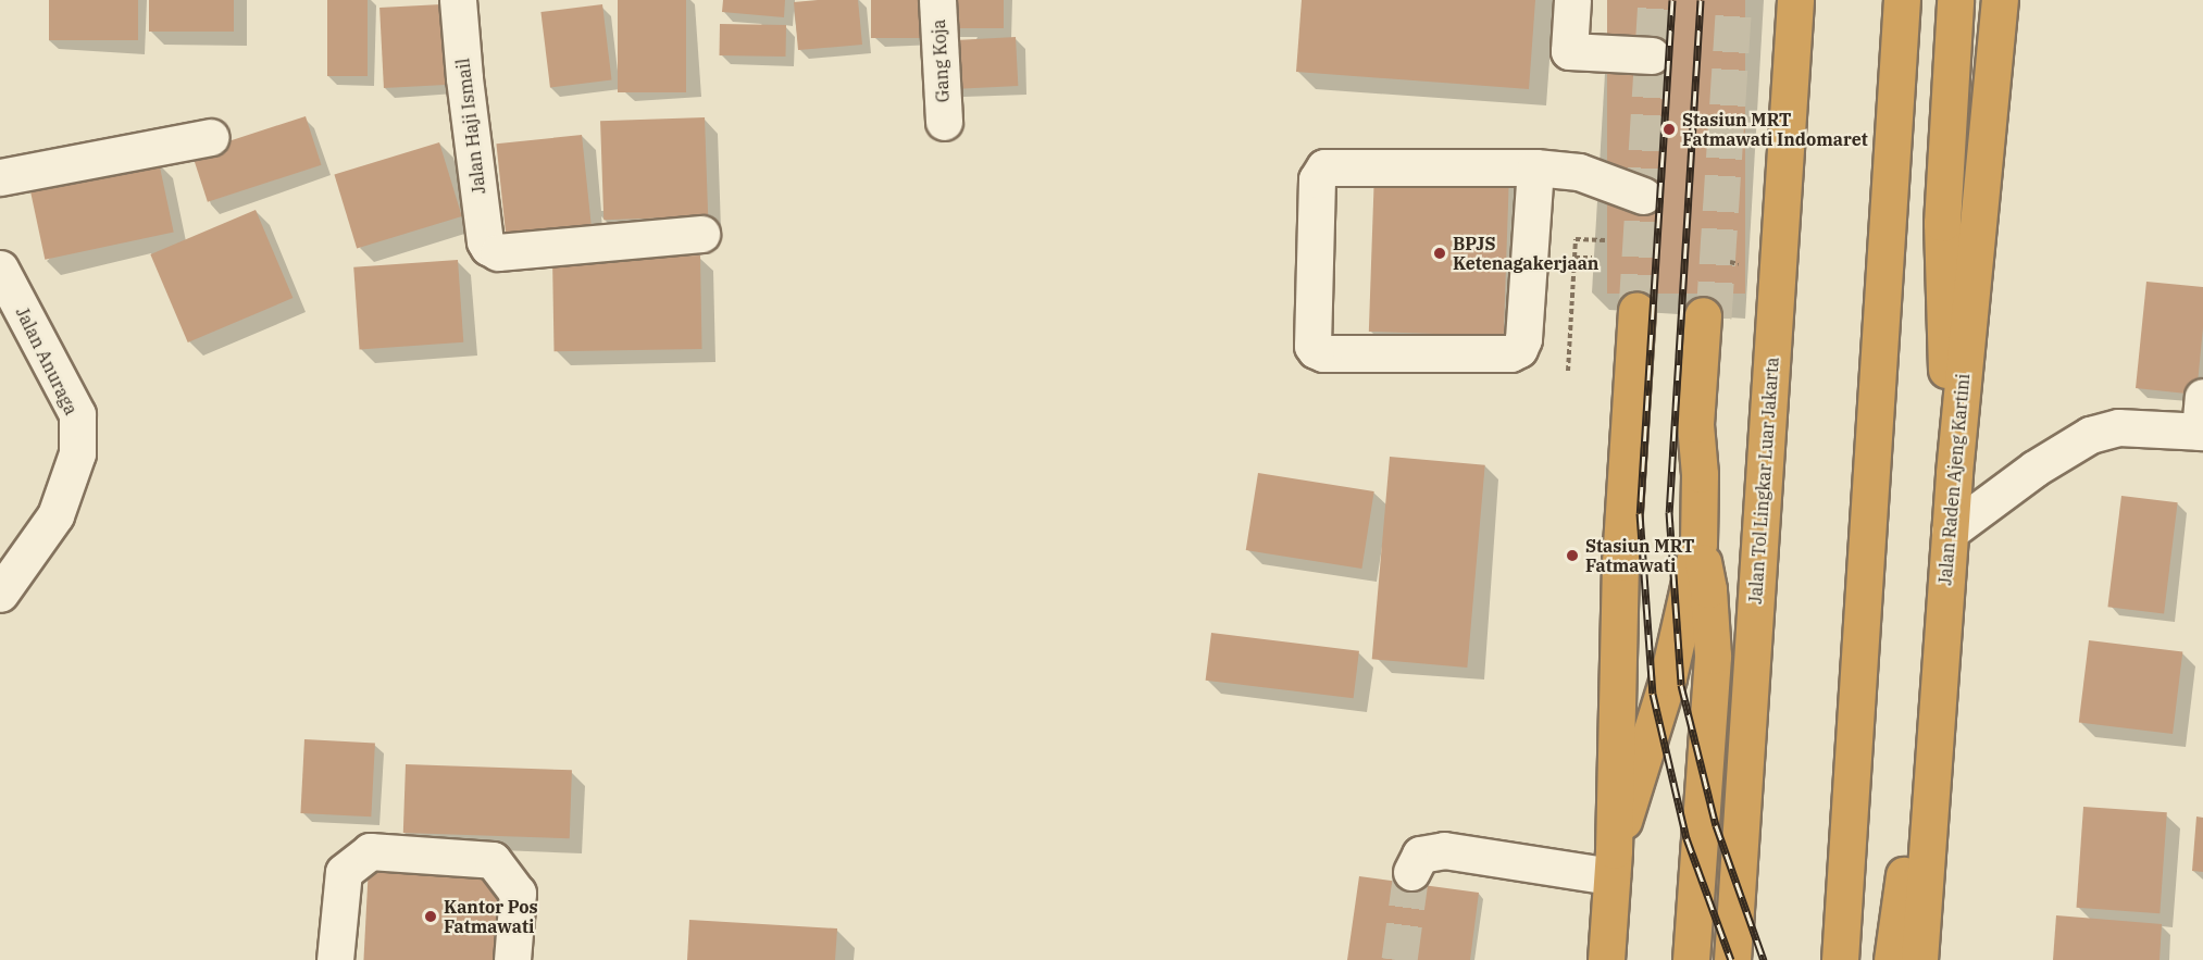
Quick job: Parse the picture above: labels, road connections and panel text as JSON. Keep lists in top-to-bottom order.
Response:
{
  "streets": {
    "highway": ["Jalan Raden Ajeng Kartini", "Jalan Tol Lingkar Luar Jakarta"],
    "street": ["Gang Koja", "Jalan Haji Ismail", "Jalan Anuraga"]
  },
  "places": [
    "Stasiun MRT Fatmawati Indomaret",
    "BPJS Ketenagakerjaan",
    "Stasiun MRT Fatmawati",
    "Kantor Pos Fatmawati"
  ]
}
